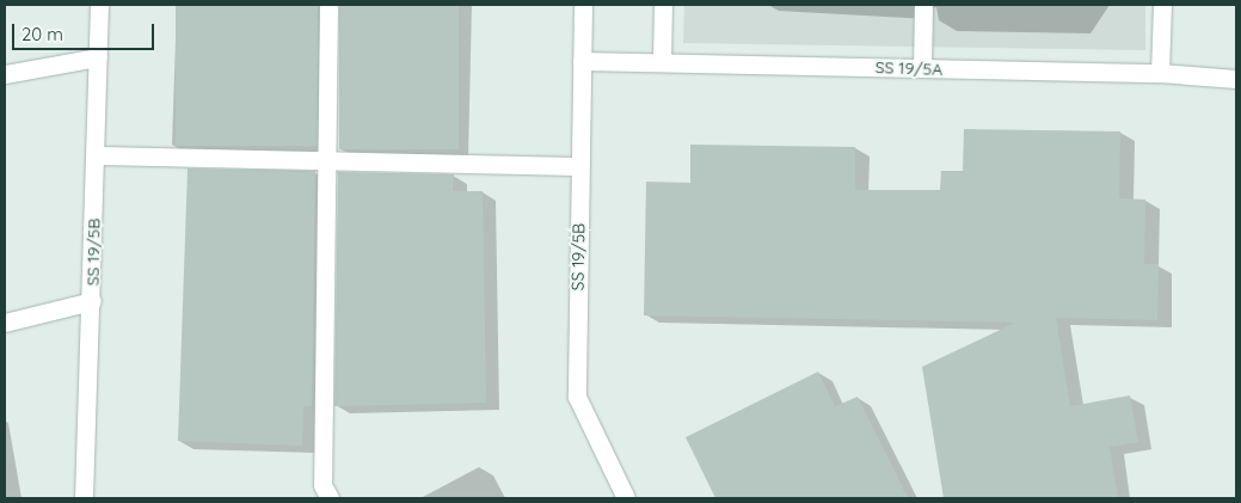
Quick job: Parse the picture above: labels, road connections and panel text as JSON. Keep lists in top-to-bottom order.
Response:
{
  "streets": {
    "street": ["SS 19/5A", "SS 19/5B"]
  },
  "crossings": [
    ["SS 19/5A", "SS 19/5B"]
  ],
  "scale_bar": "20 m"
}
